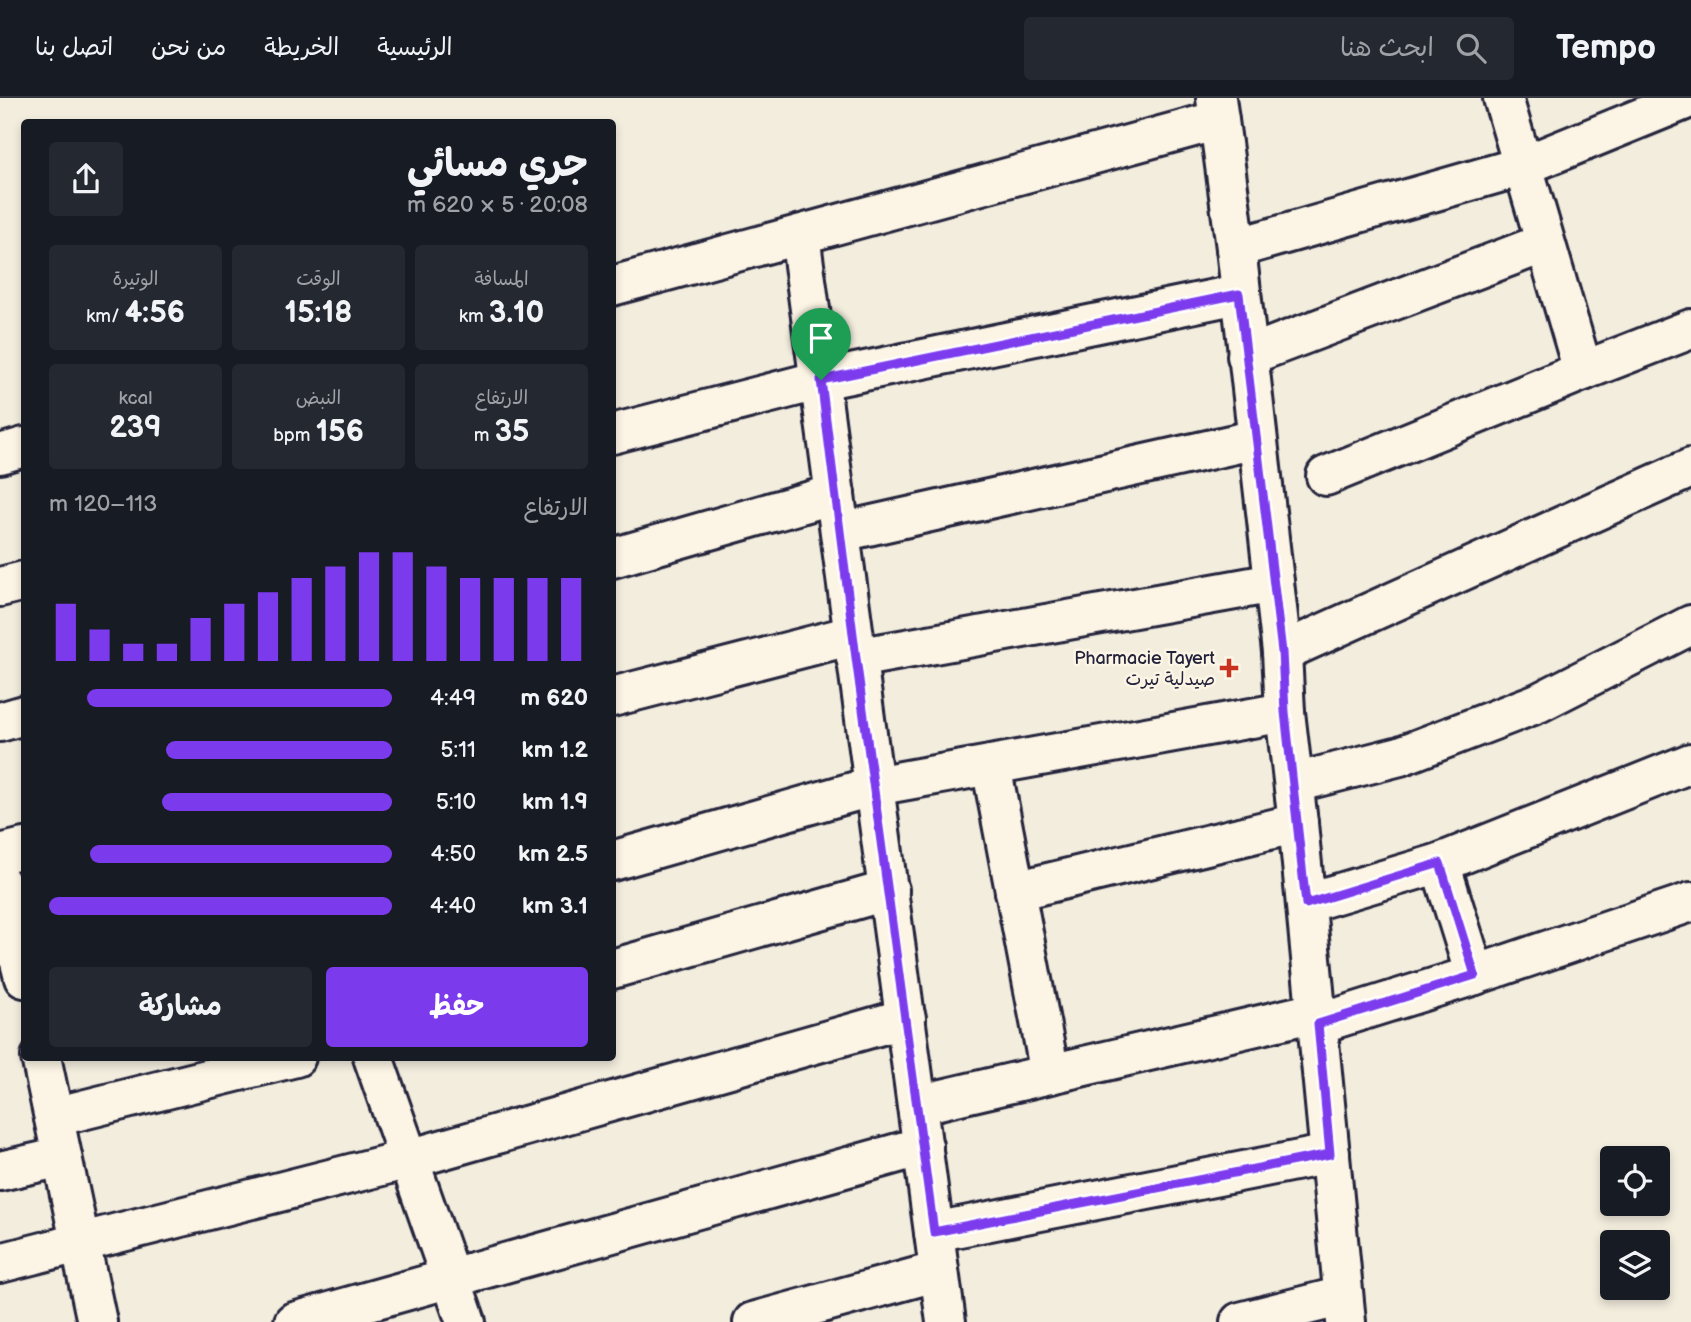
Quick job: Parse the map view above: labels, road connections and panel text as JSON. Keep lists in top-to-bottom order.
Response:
{
  "places": {
    "health": ["Pharmacie Tayert صيدلية تيرت"]
  },
  "page": {
    "header": "Tempo",
    "search": "ابحث هنا",
    "nav": [
      "الرئيسية",
      "الخريطة",
      "من نحن",
      "اتصل بنا"
    ],
    "heading": ["جري مسائي", "20:08 · 5 × 620 m"],
    "stats": [
      ["المسافة", "3.10 km"],
      ["الوقت", "15:18"],
      ["الوتيرة", "4:56 /km"],
      ["الارتفاع", "35 m"],
      ["النبض", "156 bpm"],
      ["kcal", "239"]
    ],
    "chart": ["الارتفاع", "113–120 m"],
    "list": [
      {
        "name": "620 m",
        "note": "4:49"
      },
      {
        "name": "1.2 km",
        "note": "5:11"
      },
      {
        "name": "1.9 km",
        "note": "5:10"
      },
      {
        "name": "2.5 km",
        "note": "4:50"
      },
      {
        "name": "3.1 km",
        "note": "4:40"
      }
    ],
    "buttons": ["حفظ", "مشاركة"]
  }
}
